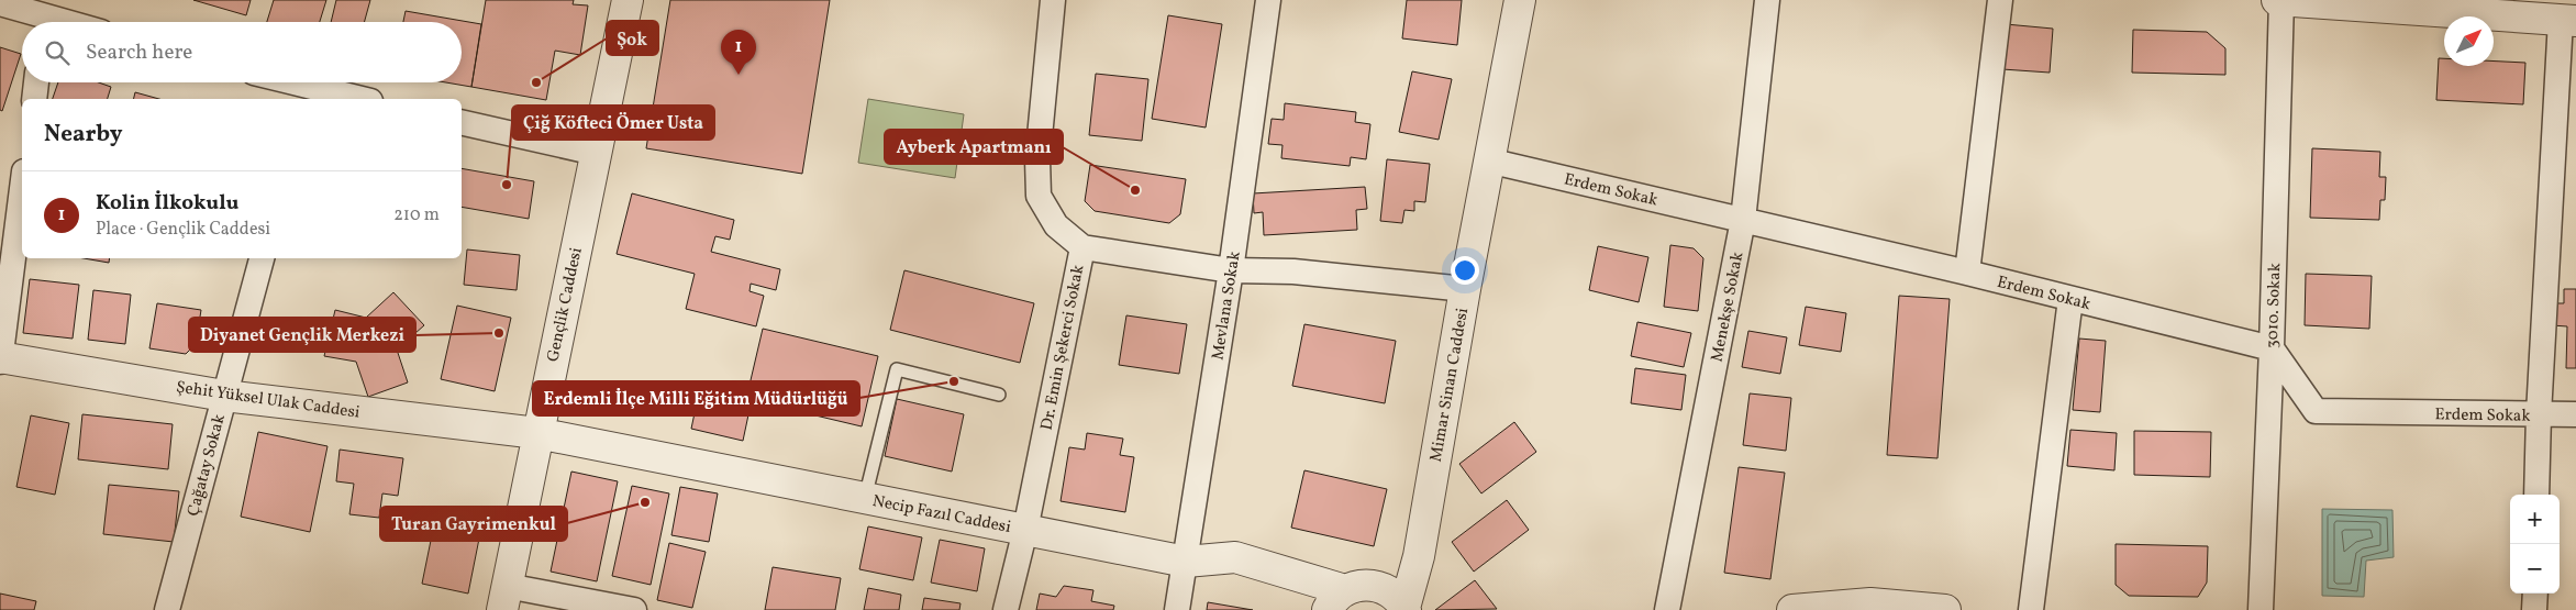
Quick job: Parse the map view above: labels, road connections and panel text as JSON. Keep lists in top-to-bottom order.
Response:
{
  "streets": {
    "street": [
      "Erdem Sokak",
      "Gençlik Caddesi",
      "Mevlana Sokak",
      "3010. Sokak",
      "Menekşe Sokak",
      "Dr. Emin Şekerci Sokak",
      "Mimar Sinan Caddesi",
      "Şehit Yüksel Ulak Caddesi",
      "Çağatay Sokak",
      "Necip Fazıl Caddesi"
    ]
  },
  "crossings": [
    ["Erdem Sokak", "3010. Sokak"],
    ["Erdem Sokak", "Menekşe Sokak"],
    ["Erdem Sokak", "Mimar Sinan Caddesi"],
    ["Gençlik Caddesi", "Şehit Yüksel Ulak Caddesi"],
    ["Gençlik Caddesi", "Necip Fazıl Caddesi"],
    ["Mevlana Sokak", "Necip Fazıl Caddesi"],
    ["Dr. Emin Şekerci Sokak", "Necip Fazıl Caddesi"],
    ["Şehit Yüksel Ulak Caddesi", "Çağatay Sokak"],
    ["Şehit Yüksel Ulak Caddesi", "Necip Fazıl Caddesi"]
  ],
  "places": [
    "Şok",
    "Çiğ Köfteci Ömer Usta",
    "Ayberk Apartmanı",
    "Diyanet Gençlik Merkezi",
    "Erdemli İlçe Milli Eğitim Müdürlüğü",
    "Turan Gayrimenkul"
  ],
  "north": "top right",
  "page": {
    "search": "Search here",
    "pins": "1",
    "heading": "Nearby",
    "list": [
      {
        "mark": "1",
        "name": "Kolin İlkokulu",
        "note": "Place · Gençlik Caddesi",
        "value": "210 m"
      }
    ],
    "map_buttons": ["+", "−"]
  }
}
